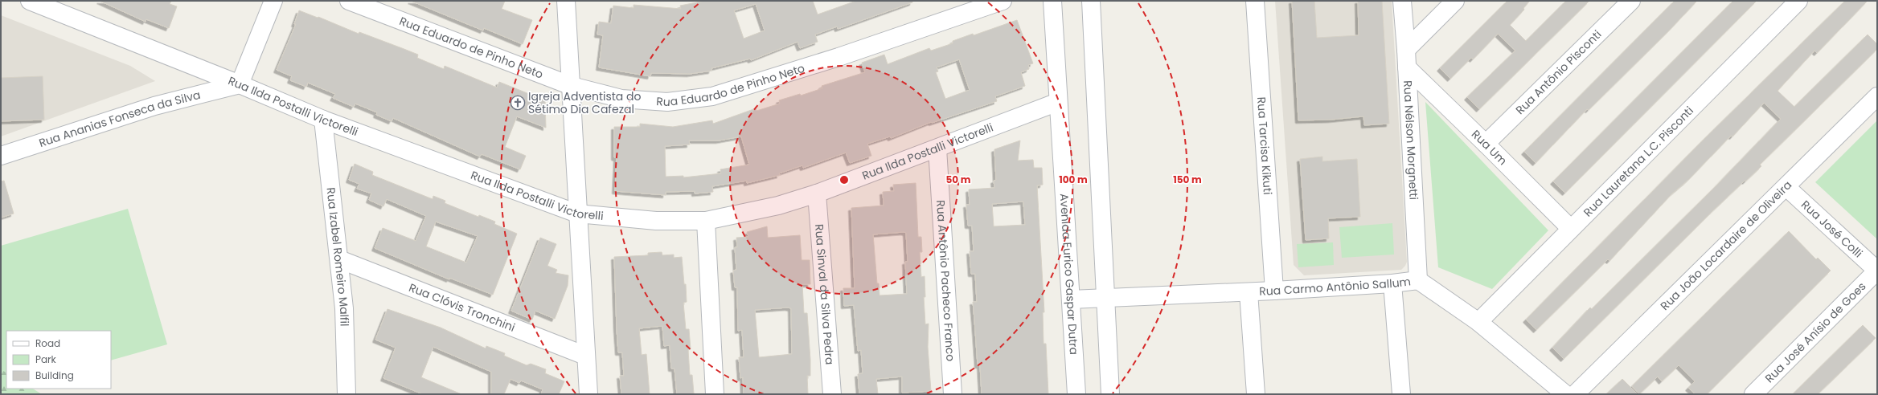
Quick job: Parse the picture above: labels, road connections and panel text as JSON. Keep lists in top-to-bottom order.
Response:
{
  "streets": {
    "street": [
      "Rua Eduardo de Pinho Neto",
      "Rua Antônio Pisconti",
      "Rua Ilda Postalli Victorelli",
      "Rua Ananias Fonseca da Silva",
      "Rua Nélson Morgnetti",
      "Rua Tarcisa Kikuti",
      "Rua Um",
      "Rua Lauretana L.C. Pisconti",
      "Rua José Colli",
      "Rua João Locardaire de Oliveira",
      "Rua Izabel Romeiro Malfil",
      "Avenida Eurico Gaspar Dutra",
      "Rua Antônio Pacheco Franco",
      "Rua Carmo Antônio Sallum",
      "Rua Sinval da Silva Pedra",
      "Rua Clóvis Tronchini",
      "Rua José Anísio de Goes"
    ]
  },
  "crossings": [
    ["Rua Antônio Pisconti", "Rua Um"],
    ["Rua Ilda Postalli Victorelli", "Rua Ananias Fonseca da Silva"],
    ["Rua Ilda Postalli Victorelli", "Rua Izabel Romeiro Malfil"],
    ["Rua Ilda Postalli Victorelli", "Avenida Eurico Gaspar Dutra"],
    ["Rua Ilda Postalli Victorelli", "Rua Antônio Pacheco Franco"],
    ["Rua Ilda Postalli Victorelli", "Rua Sinval da Silva Pedra"],
    ["Rua Nélson Morgnetti", "Rua Um"],
    ["Rua Nélson Morgnetti", "Rua Carmo Antônio Sallum"],
    ["Rua Tarcisa Kikuti", "Rua Carmo Antônio Sallum"],
    ["Rua Um", "Rua Lauretana L.C. Pisconti"],
    ["Rua Lauretana L.C. Pisconti", "Rua Carmo Antônio Sallum"],
    ["Rua José Colli", "Rua João Locardaire de Oliveira"],
    ["Rua José Colli", "Rua José Anísio de Goes"],
    ["Rua Izabel Romeiro Malfil", "Rua Clóvis Tronchini"],
    ["Avenida Eurico Gaspar Dutra", "Rua Carmo Antônio Sallum"]
  ],
  "places": {
    "church": ["Igreja Adventista do Sétimo Dia Cafezal"]
  },
  "legend": ["Road", "Park", "Building"],
  "rings": ["50 m", "100 m", "150 m"]
}
